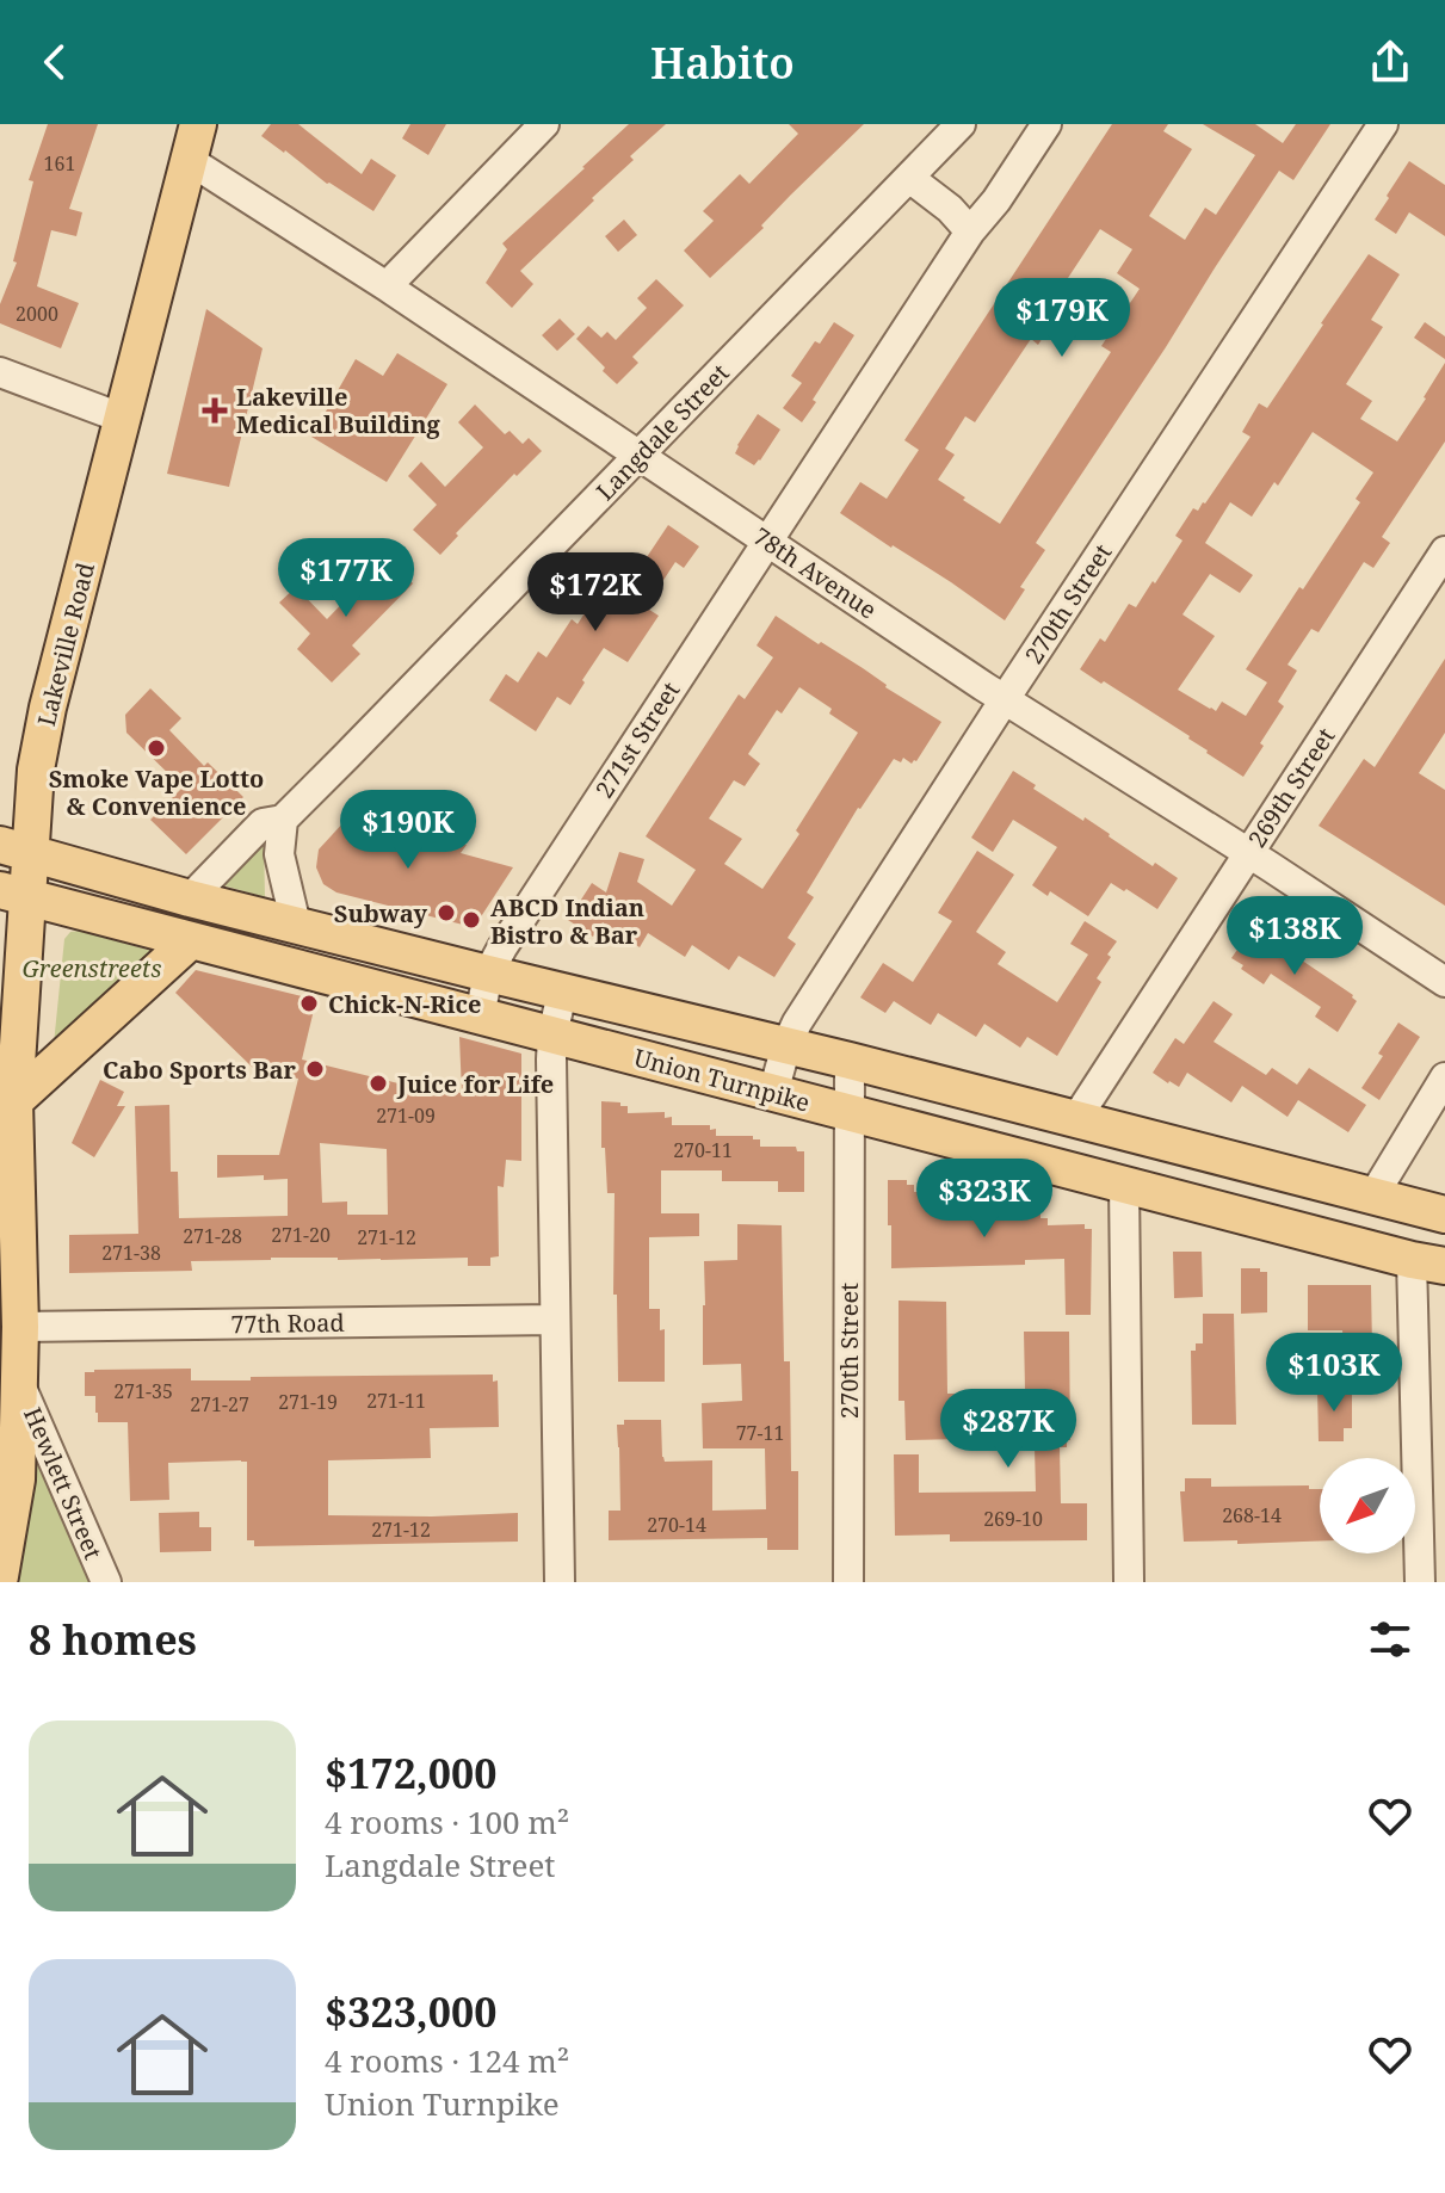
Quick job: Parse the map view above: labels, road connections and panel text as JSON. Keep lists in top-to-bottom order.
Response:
{
  "streets": {
    "main road": ["Lakeville Road", "Union Turnpike"],
    "street": [
      "Langdale Street",
      "78th Avenue",
      "270th Street",
      "271st Street",
      "269th Street",
      "77th Road",
      "Hewlett Street"
    ]
  },
  "crossings": [
    ["Langdale Street", "78th Avenue"],
    ["Langdale Street", "Union Turnpike"],
    ["78th Avenue", "270th Street"],
    ["78th Avenue", "Lakeville Road"],
    ["78th Avenue", "271st Street"],
    ["78th Avenue", "269th Street"],
    ["270th Street", "Union Turnpike"],
    ["Lakeville Road", "Union Turnpike"],
    ["Lakeville Road", "77th Road"],
    ["Lakeville Road", "Hewlett Street"],
    ["271st Street", "Union Turnpike"],
    ["269th Street", "Union Turnpike"]
  ],
  "parks": ["Greenstreets"],
  "places": {
    "health": ["Lakeville Medical Building"],
    "other": [
      "Smoke Vape Lotto & Convenience",
      "Subway",
      "ABCD Indian Bistro & Bar",
      "Chick-N-Rice",
      "Cabo Sports Bar",
      "Juice for Life"
    ]
  },
  "house_numbers": [
    "161",
    "2000",
    "271-09",
    "270-11",
    "271-20",
    "271-28",
    "271-12",
    "271-38",
    "271-35",
    "271-11",
    "271-19",
    "271-27",
    "77-11",
    "268-14",
    "269-10",
    "270-14",
    "271-12"
  ],
  "north": "bottom left",
  "page": {
    "header": "Habito",
    "price": [
      "$179K",
      "$177K",
      "$172K",
      "$190K",
      "$138K",
      "$323K",
      "$103K",
      "$287K"
    ],
    "heading": "8 homes",
    "list": [
      {
        "name": "$172,000",
        "note": "4 rooms · 100 m² · Langdale Street"
      },
      {
        "name": "$323,000",
        "note": "4 rooms · 124 m² · Union Turnpike"
      }
    ]
  }
}
